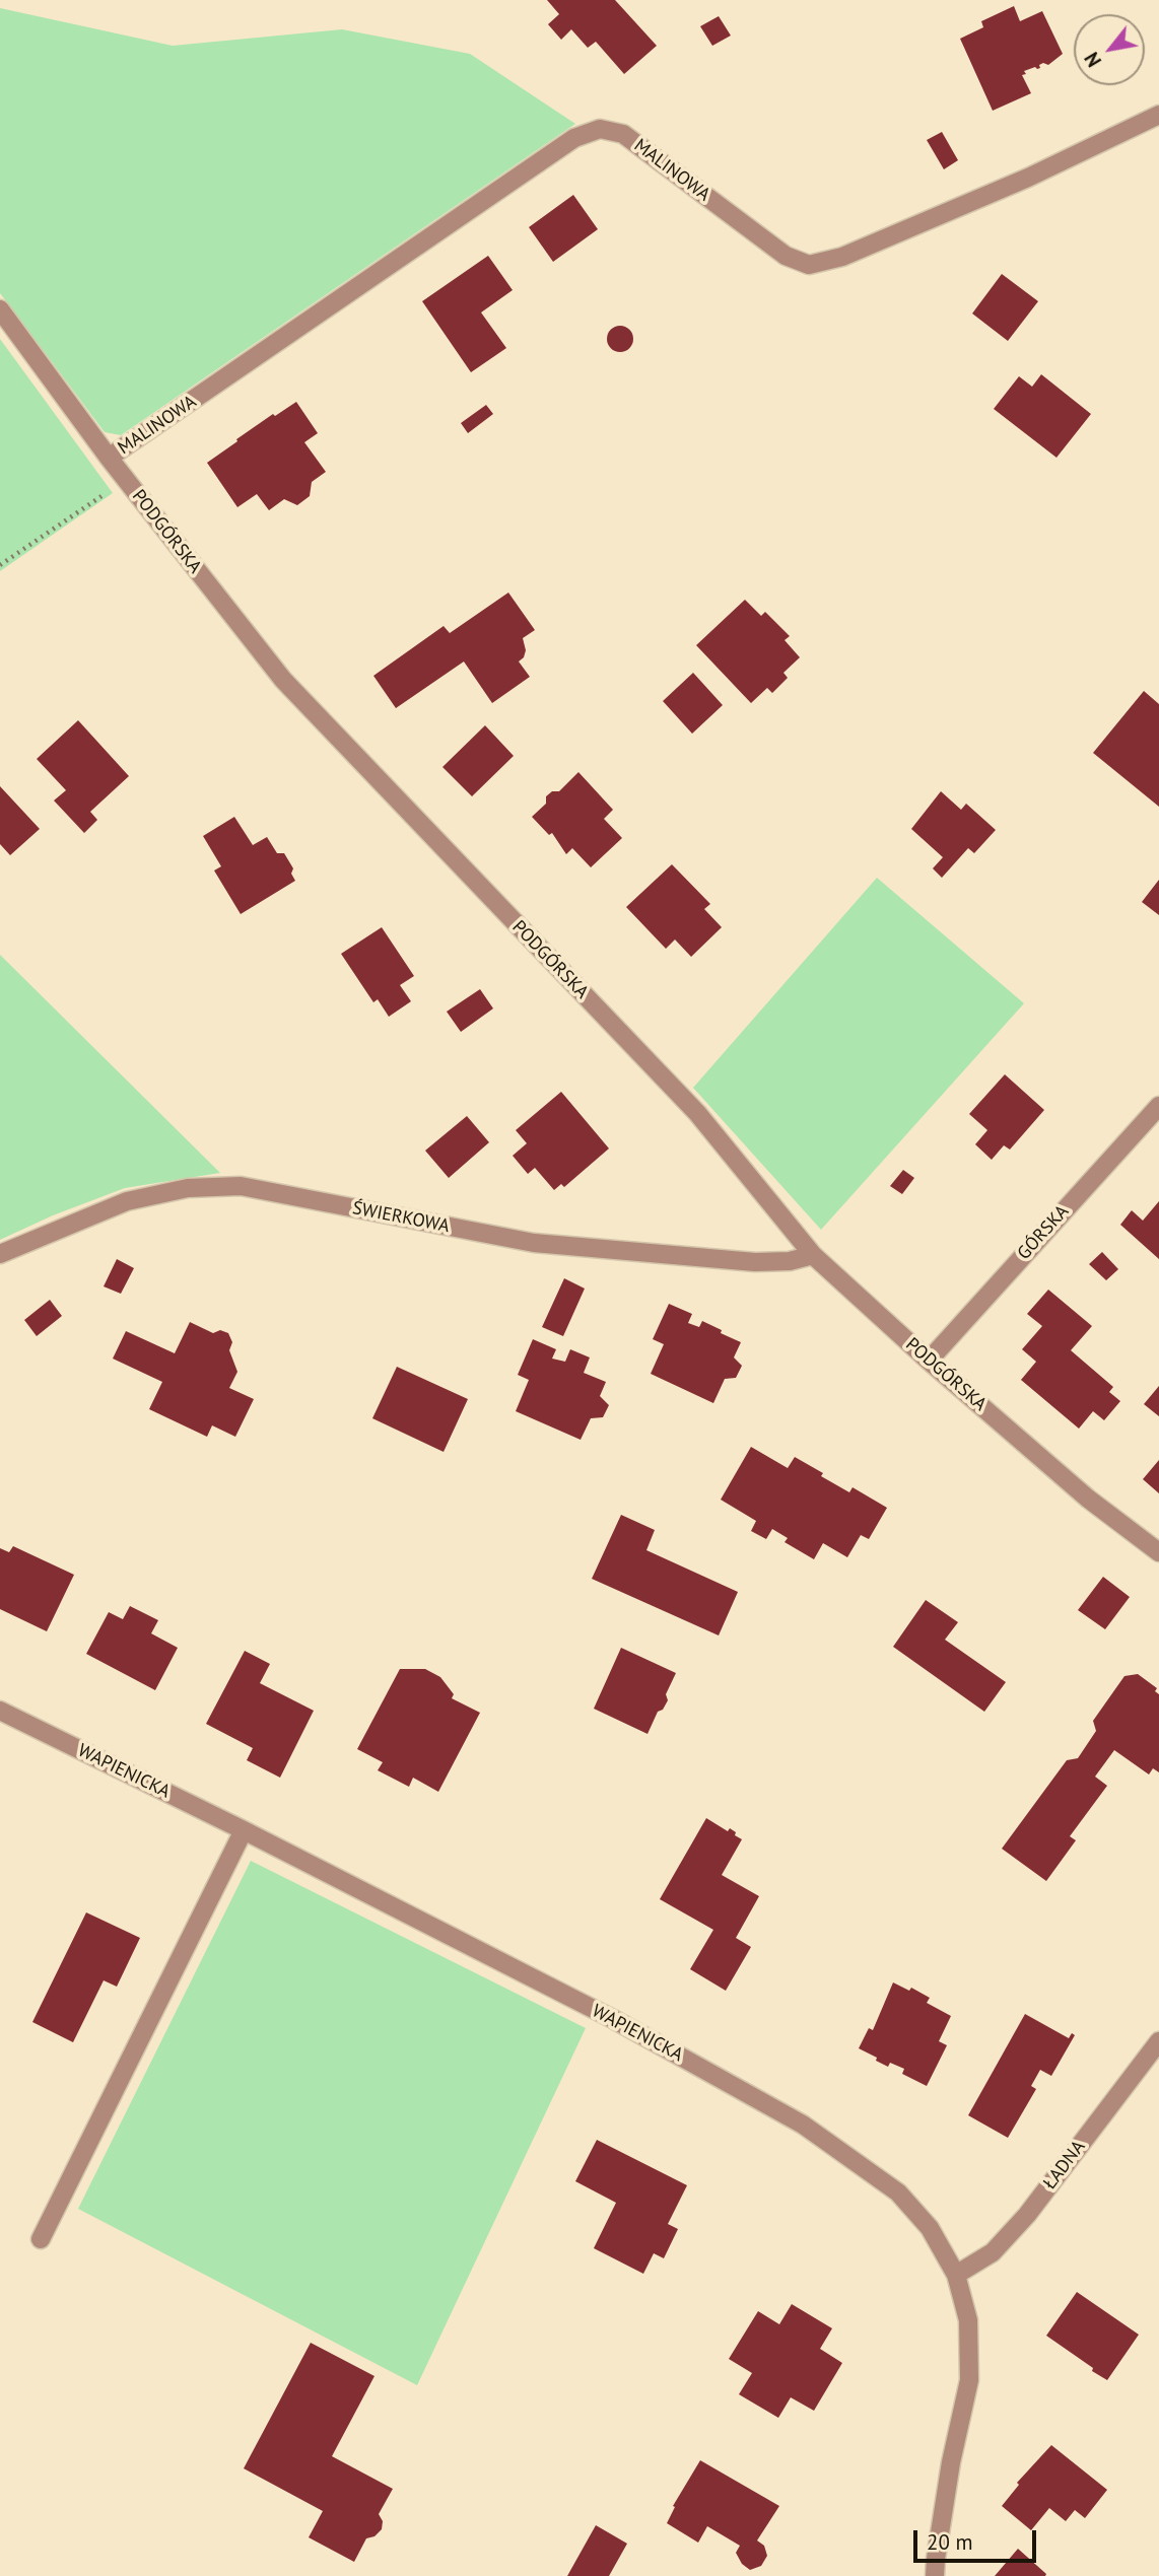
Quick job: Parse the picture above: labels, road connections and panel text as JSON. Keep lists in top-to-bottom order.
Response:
{
  "streets": {
    "street": [
      "MALINOWA",
      "PODGÓRSKA",
      "ŚWIERKOWA",
      "GÓRSKA",
      "WAPIENICKA",
      "ŁADNA"
    ]
  },
  "crossings": [
    ["MALINOWA", "PODGÓRSKA"],
    ["PODGÓRSKA", "ŚWIERKOWA"],
    ["PODGÓRSKA", "GÓRSKA"],
    ["WAPIENICKA", "ŁADNA"]
  ],
  "scale_bar": "20 m",
  "north": "bottom left"
}
